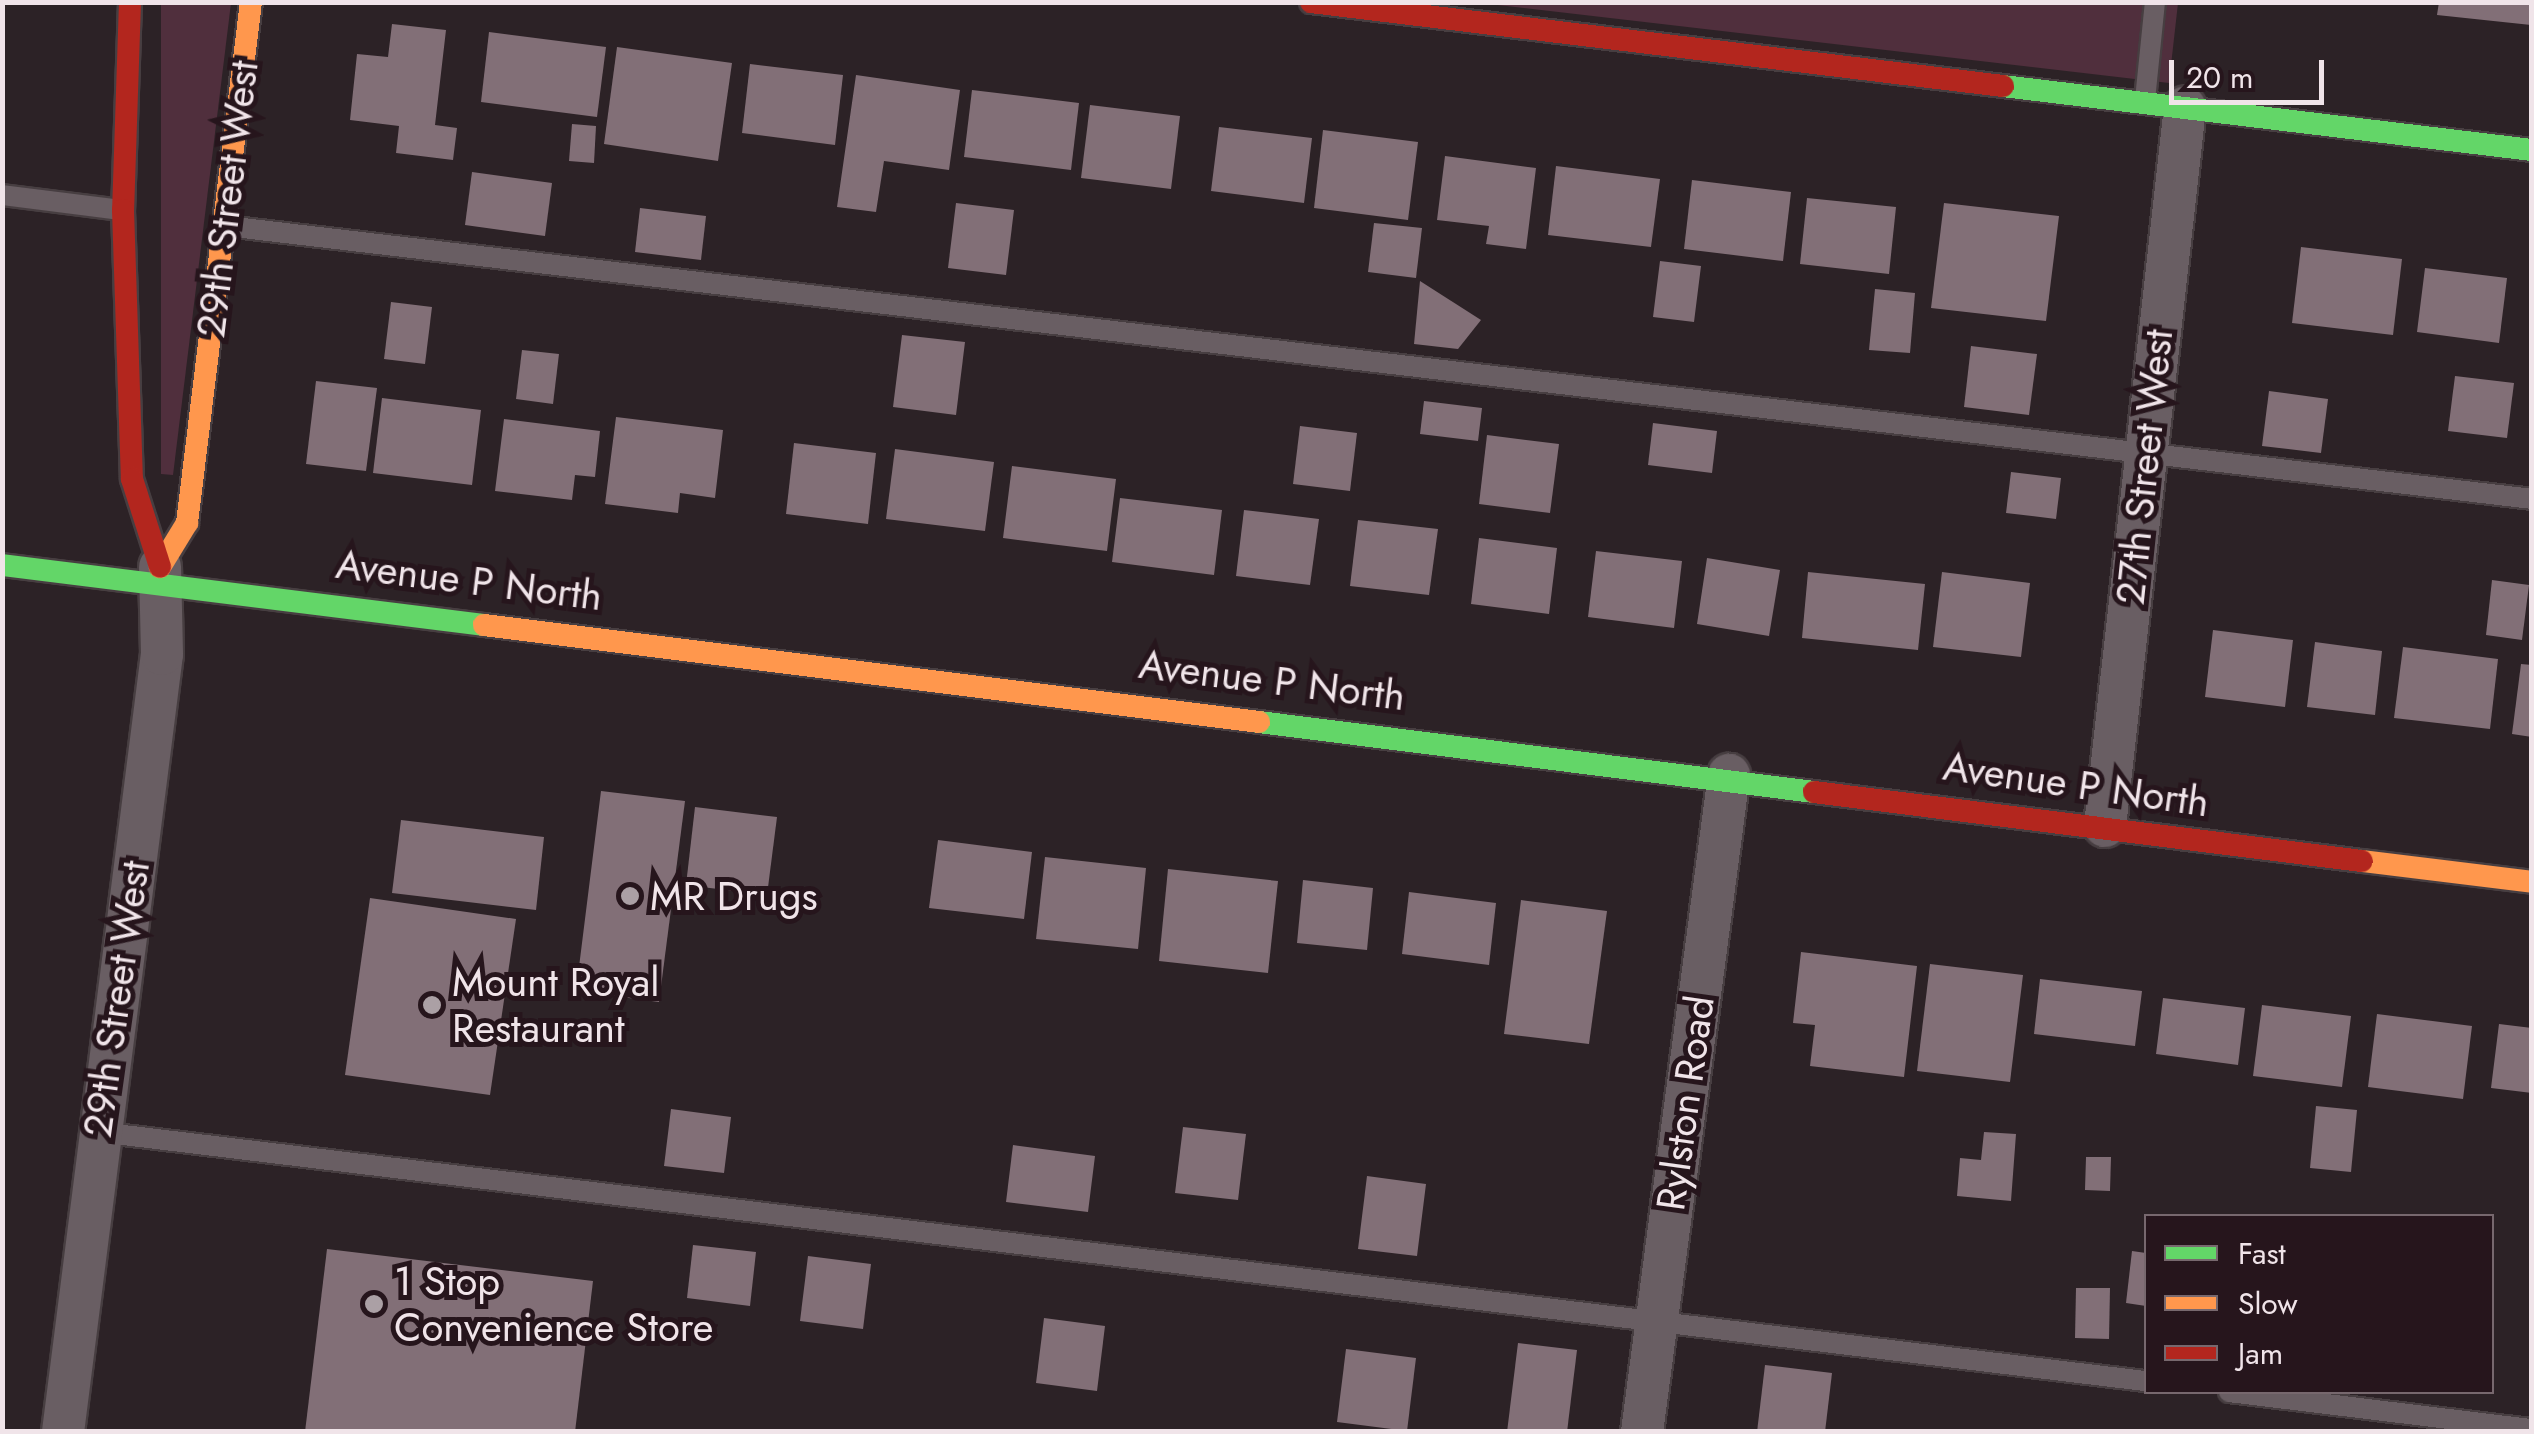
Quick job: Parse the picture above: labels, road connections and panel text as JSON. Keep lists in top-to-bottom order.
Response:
{
  "streets": {
    "main road": ["29th Street West", "Avenue P North"],
    "street": ["27th Street West", "Rylston Road"]
  },
  "crossings": [
    ["29th Street West", "Avenue P North"],
    ["27th Street West", "Avenue P North"],
    ["Avenue P North", "Rylston Road"]
  ],
  "places": ["MR Drugs", "Mount Royal Restaurant", "1 Stop Convenience Store"],
  "legend": ["Fast", "Slow", "Jam"],
  "scale_bar": "20 m"
}
